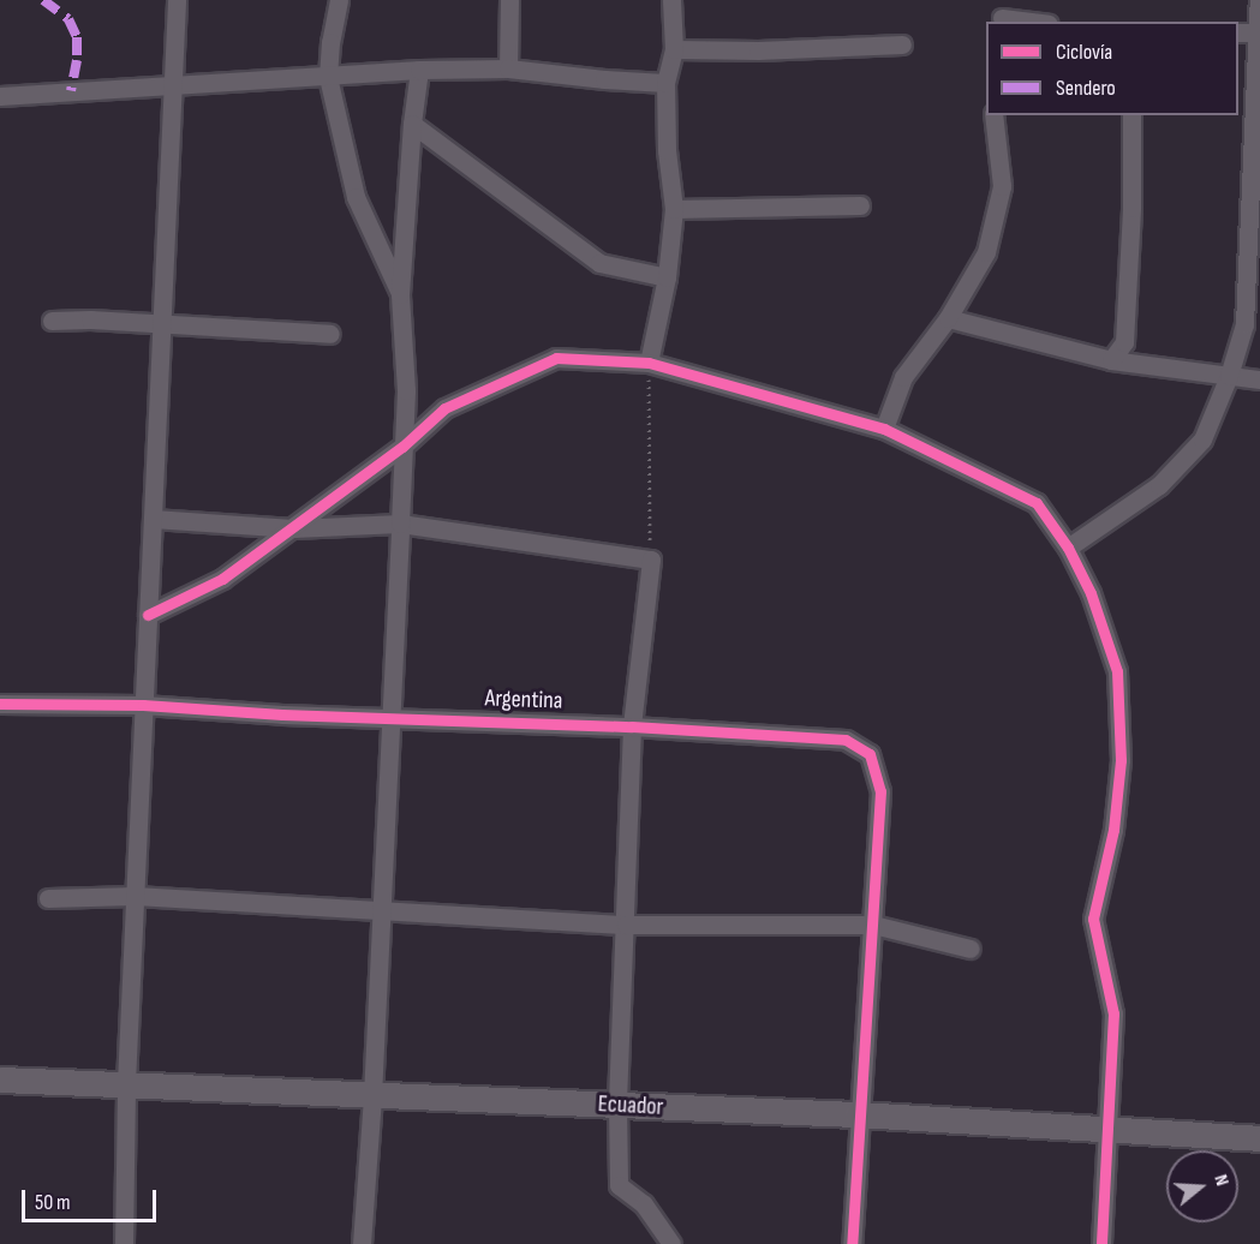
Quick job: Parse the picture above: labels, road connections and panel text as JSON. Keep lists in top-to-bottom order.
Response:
{
  "streets": {
    "street": ["Argentina", "Ecuador"]
  },
  "crossings": [
    ["Argentina", "Ecuador"]
  ],
  "legend": ["Ciclovía", "Sendero"],
  "scale_bar": "50 m",
  "north": "right"
}
